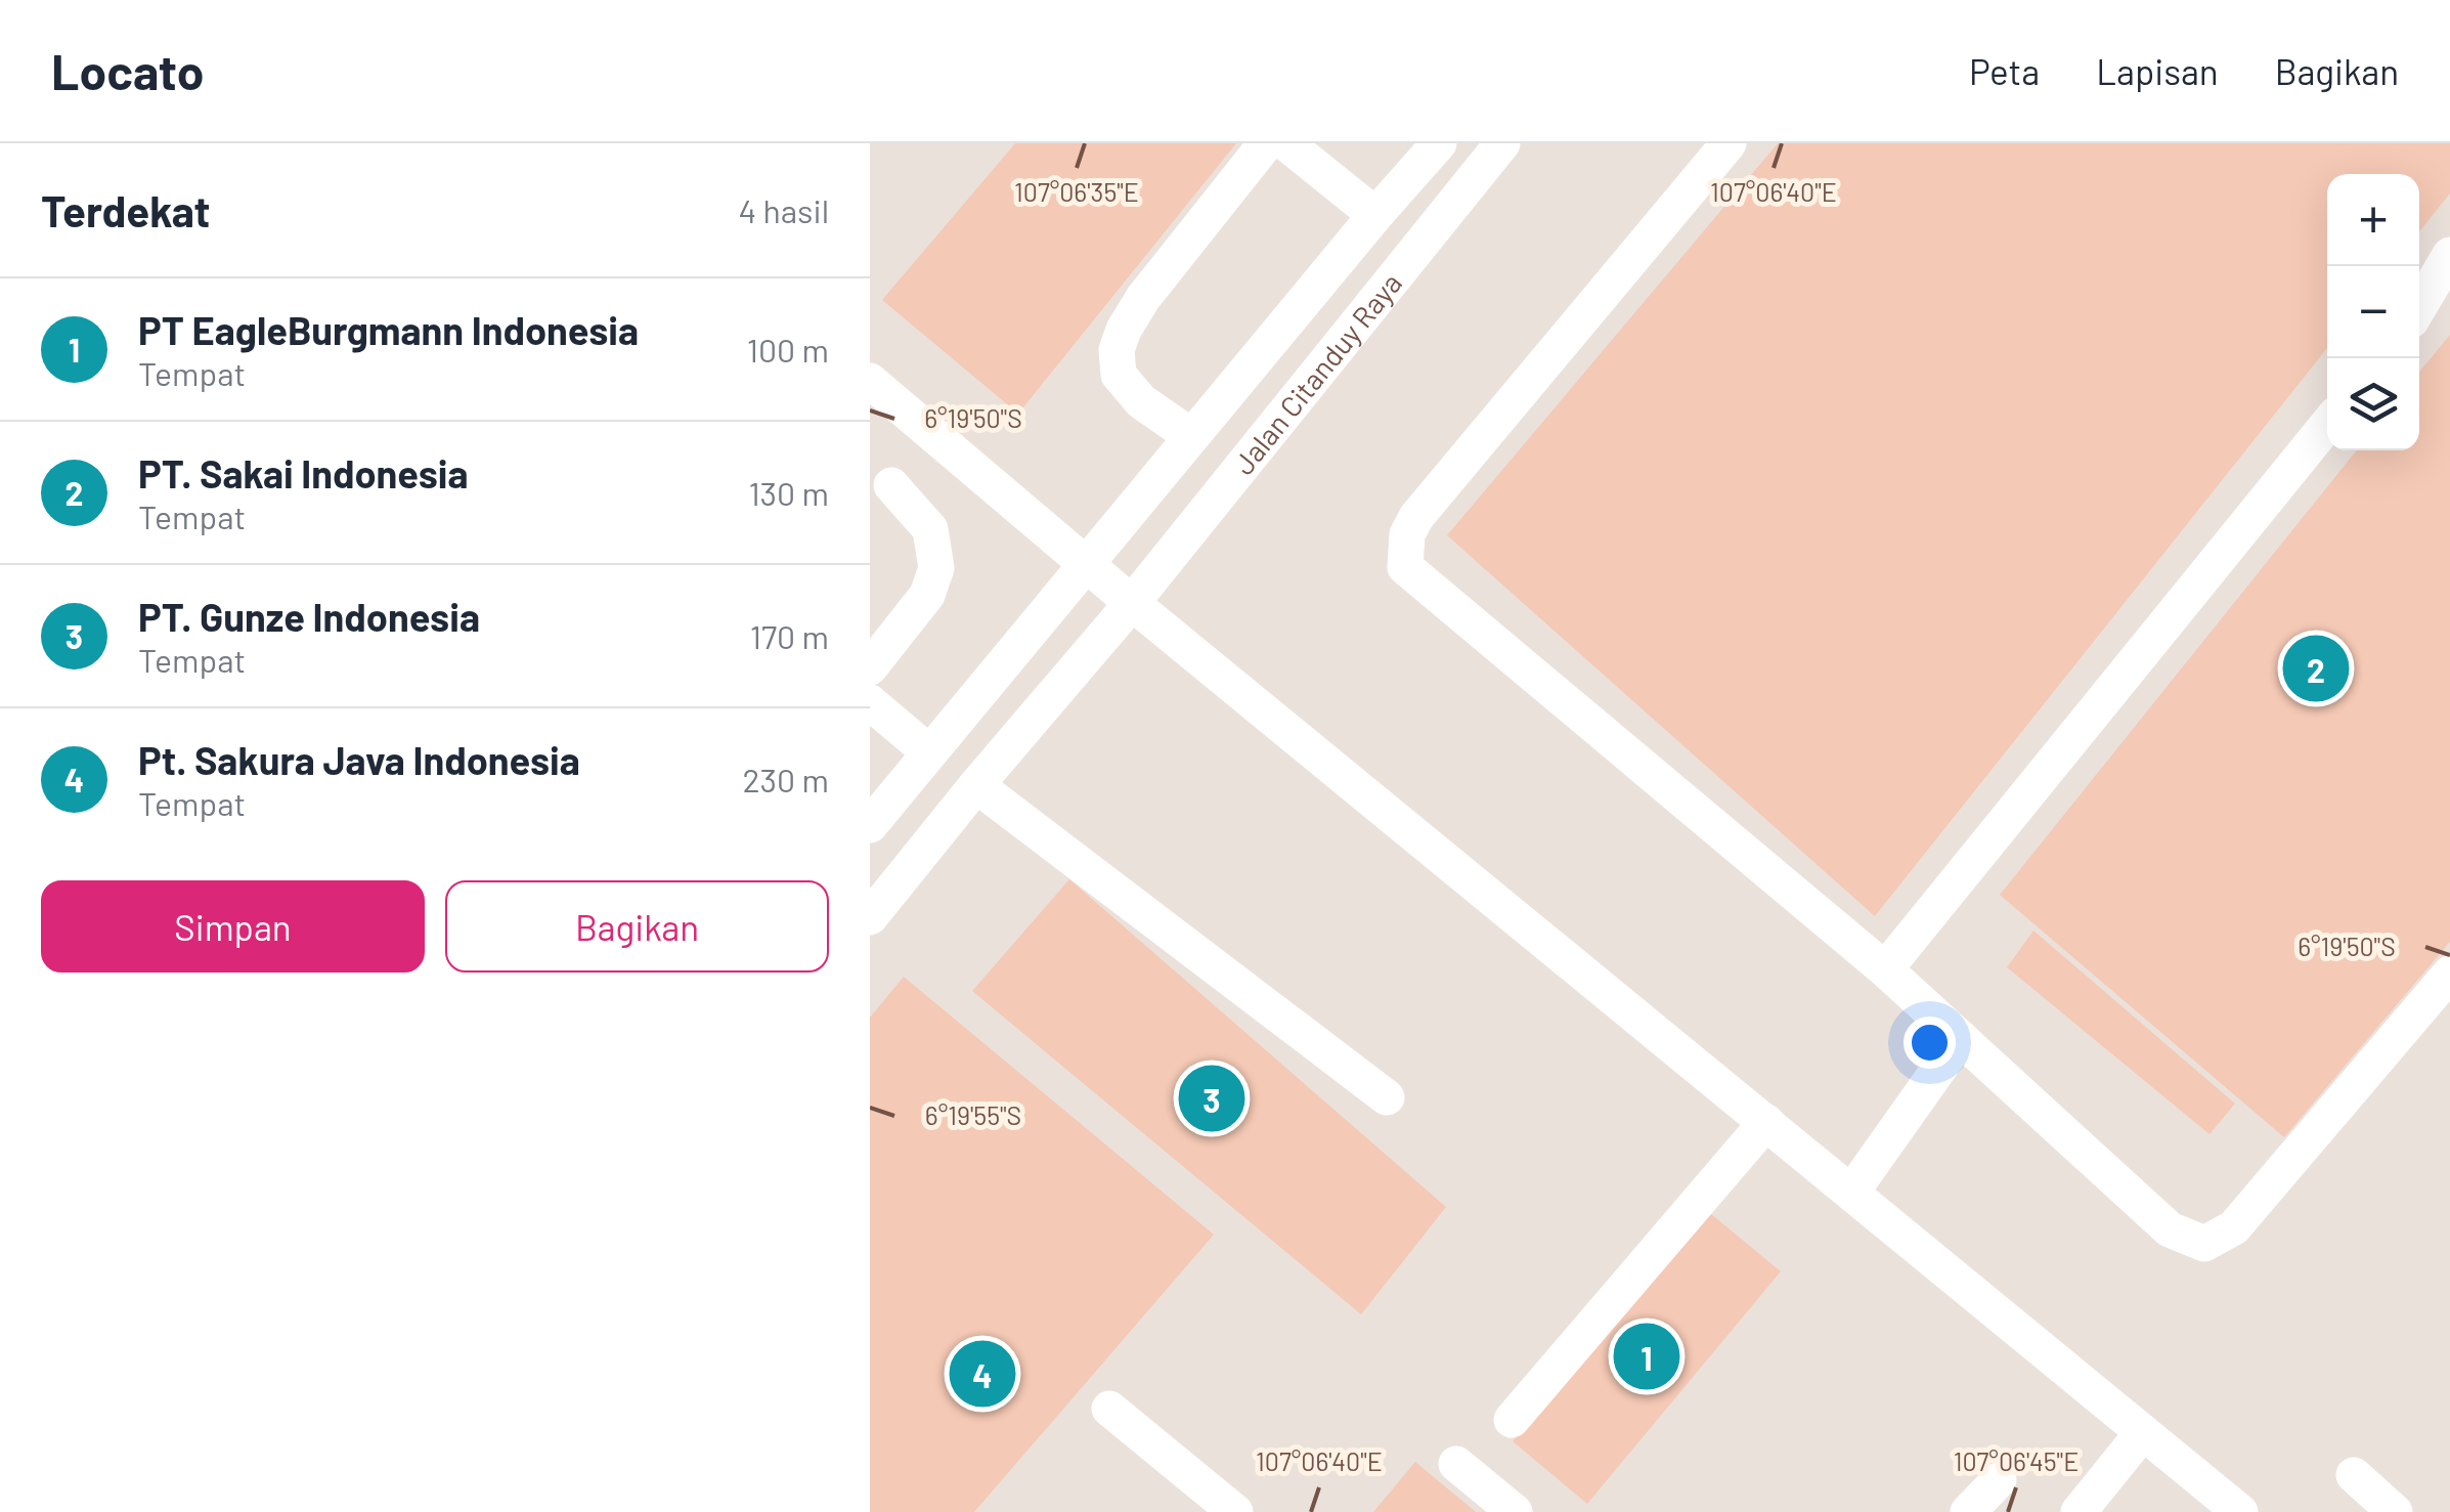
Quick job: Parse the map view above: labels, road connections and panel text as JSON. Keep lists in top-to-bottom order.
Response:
{
  "streets": {
    "street": ["Jalan Citanduy Raya"]
  },
  "page": {
    "header": "Locato",
    "nav": ["Peta", "Lapisan", "Bagikan"],
    "heading": ["Terdekat", "4 hasil"],
    "map_buttons": ["+", "−"],
    "list": [
      {
        "mark": "1",
        "name": "PT EagleBurgmann Indonesia",
        "note": "Tempat",
        "value": "100 m"
      },
      {
        "mark": "2",
        "name": "PT. Sakai Indonesia",
        "note": "Tempat",
        "value": "130 m"
      },
      {
        "mark": "3",
        "name": "PT. Gunze Indonesia",
        "note": "Tempat",
        "value": "170 m"
      },
      {
        "mark": "4",
        "name": "Pt. Sakura Java Indonesia",
        "note": "Tempat",
        "value": "230 m"
      }
    ],
    "pins": [
      "2",
      "3",
      "1",
      "4"
    ],
    "buttons": ["Simpan", "Bagikan"]
  },
  "coordinates": [
    "107°06'35\"E",
    "107°06'40\"E",
    "6°19'50\"S",
    "6°19'55\"S",
    "107°06'45\"E"
  ]
}
